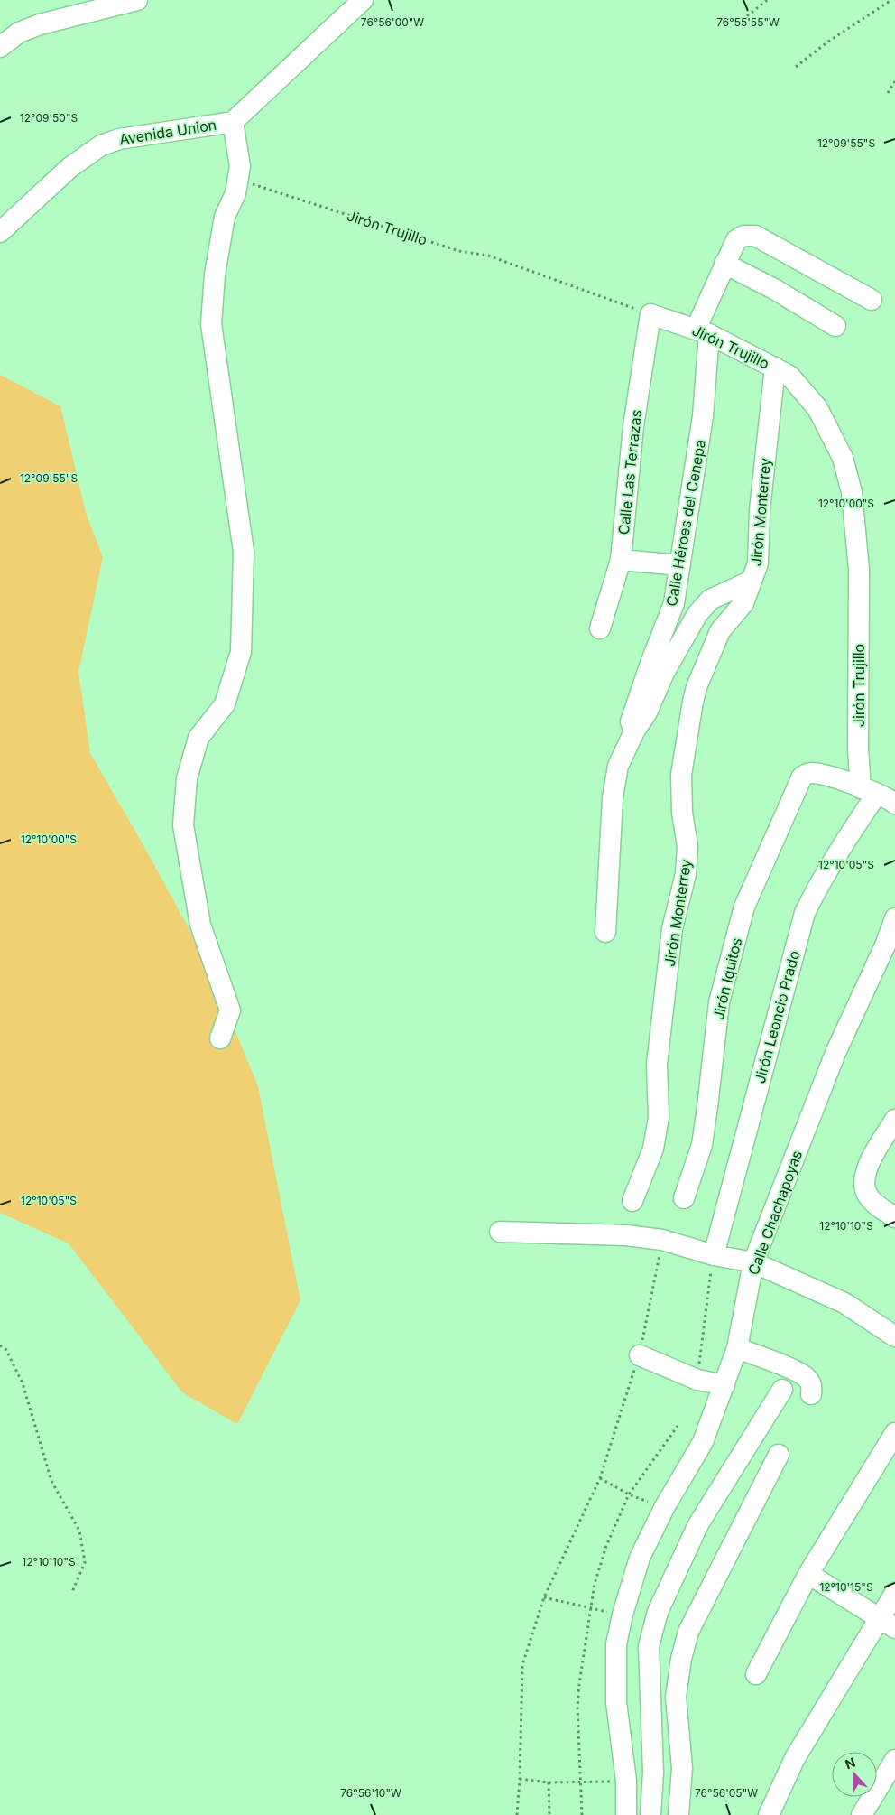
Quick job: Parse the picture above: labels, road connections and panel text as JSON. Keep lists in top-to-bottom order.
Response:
{
  "streets": {
    "street": [
      "Avenida Union",
      "Jirón Trujillo",
      "Calle Las Terrazas",
      "Jirón Monterrey",
      "Calle Héroes del Cenepa",
      "Jirón Iquitos",
      "Jirón Leoncio Prado",
      "Calle Chachapoyas"
    ]
  },
  "crossings": [
    ["Jirón Trujillo", "Calle Las Terrazas"],
    ["Jirón Trujillo", "Jirón Monterrey"],
    ["Jirón Trujillo", "Calle Héroes del Cenepa"],
    ["Jirón Trujillo", "Jirón Iquitos"],
    ["Jirón Trujillo", "Jirón Leoncio Prado"],
    ["Jirón Monterrey", "Calle Héroes del Cenepa"],
    ["Jirón Iquitos", "Jirón Leoncio Prado"]
  ],
  "north": "top",
  "coordinates": [
    "76°56'00\"W",
    "76°55'55\"W",
    "12°09'50\"S",
    "12°09'55\"S",
    "12°10'00\"S",
    "12°10'05\"S",
    "12°10'10\"S",
    "12°10'15\"S",
    "76°56'10\"W",
    "76°56'05\"W"
  ]
}
